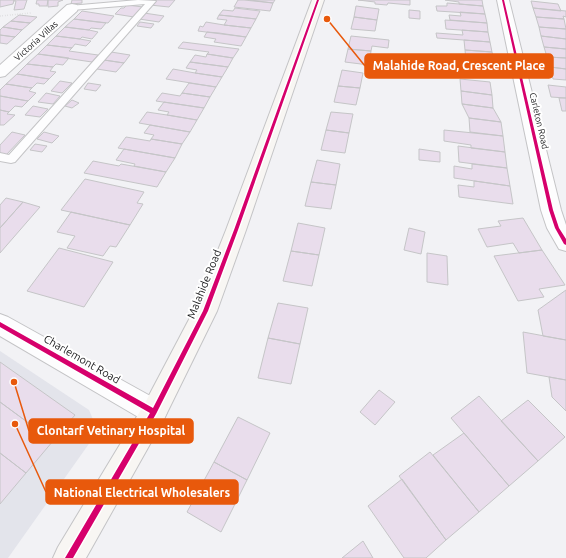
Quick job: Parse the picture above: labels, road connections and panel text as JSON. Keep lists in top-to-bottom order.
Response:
{
  "streets": {
    "main road": ["Malahide Road"],
    "street": ["Victoria Villas", "Carleton Road", "Charlemont Road"]
  },
  "crossings": [
    ["Malahide Road", "Charlemont Road"]
  ],
  "places": ["Malahide Road, Crescent Place", "Clontarf Vetinary Hospital", "National Electrical Wholesalers"]
}
